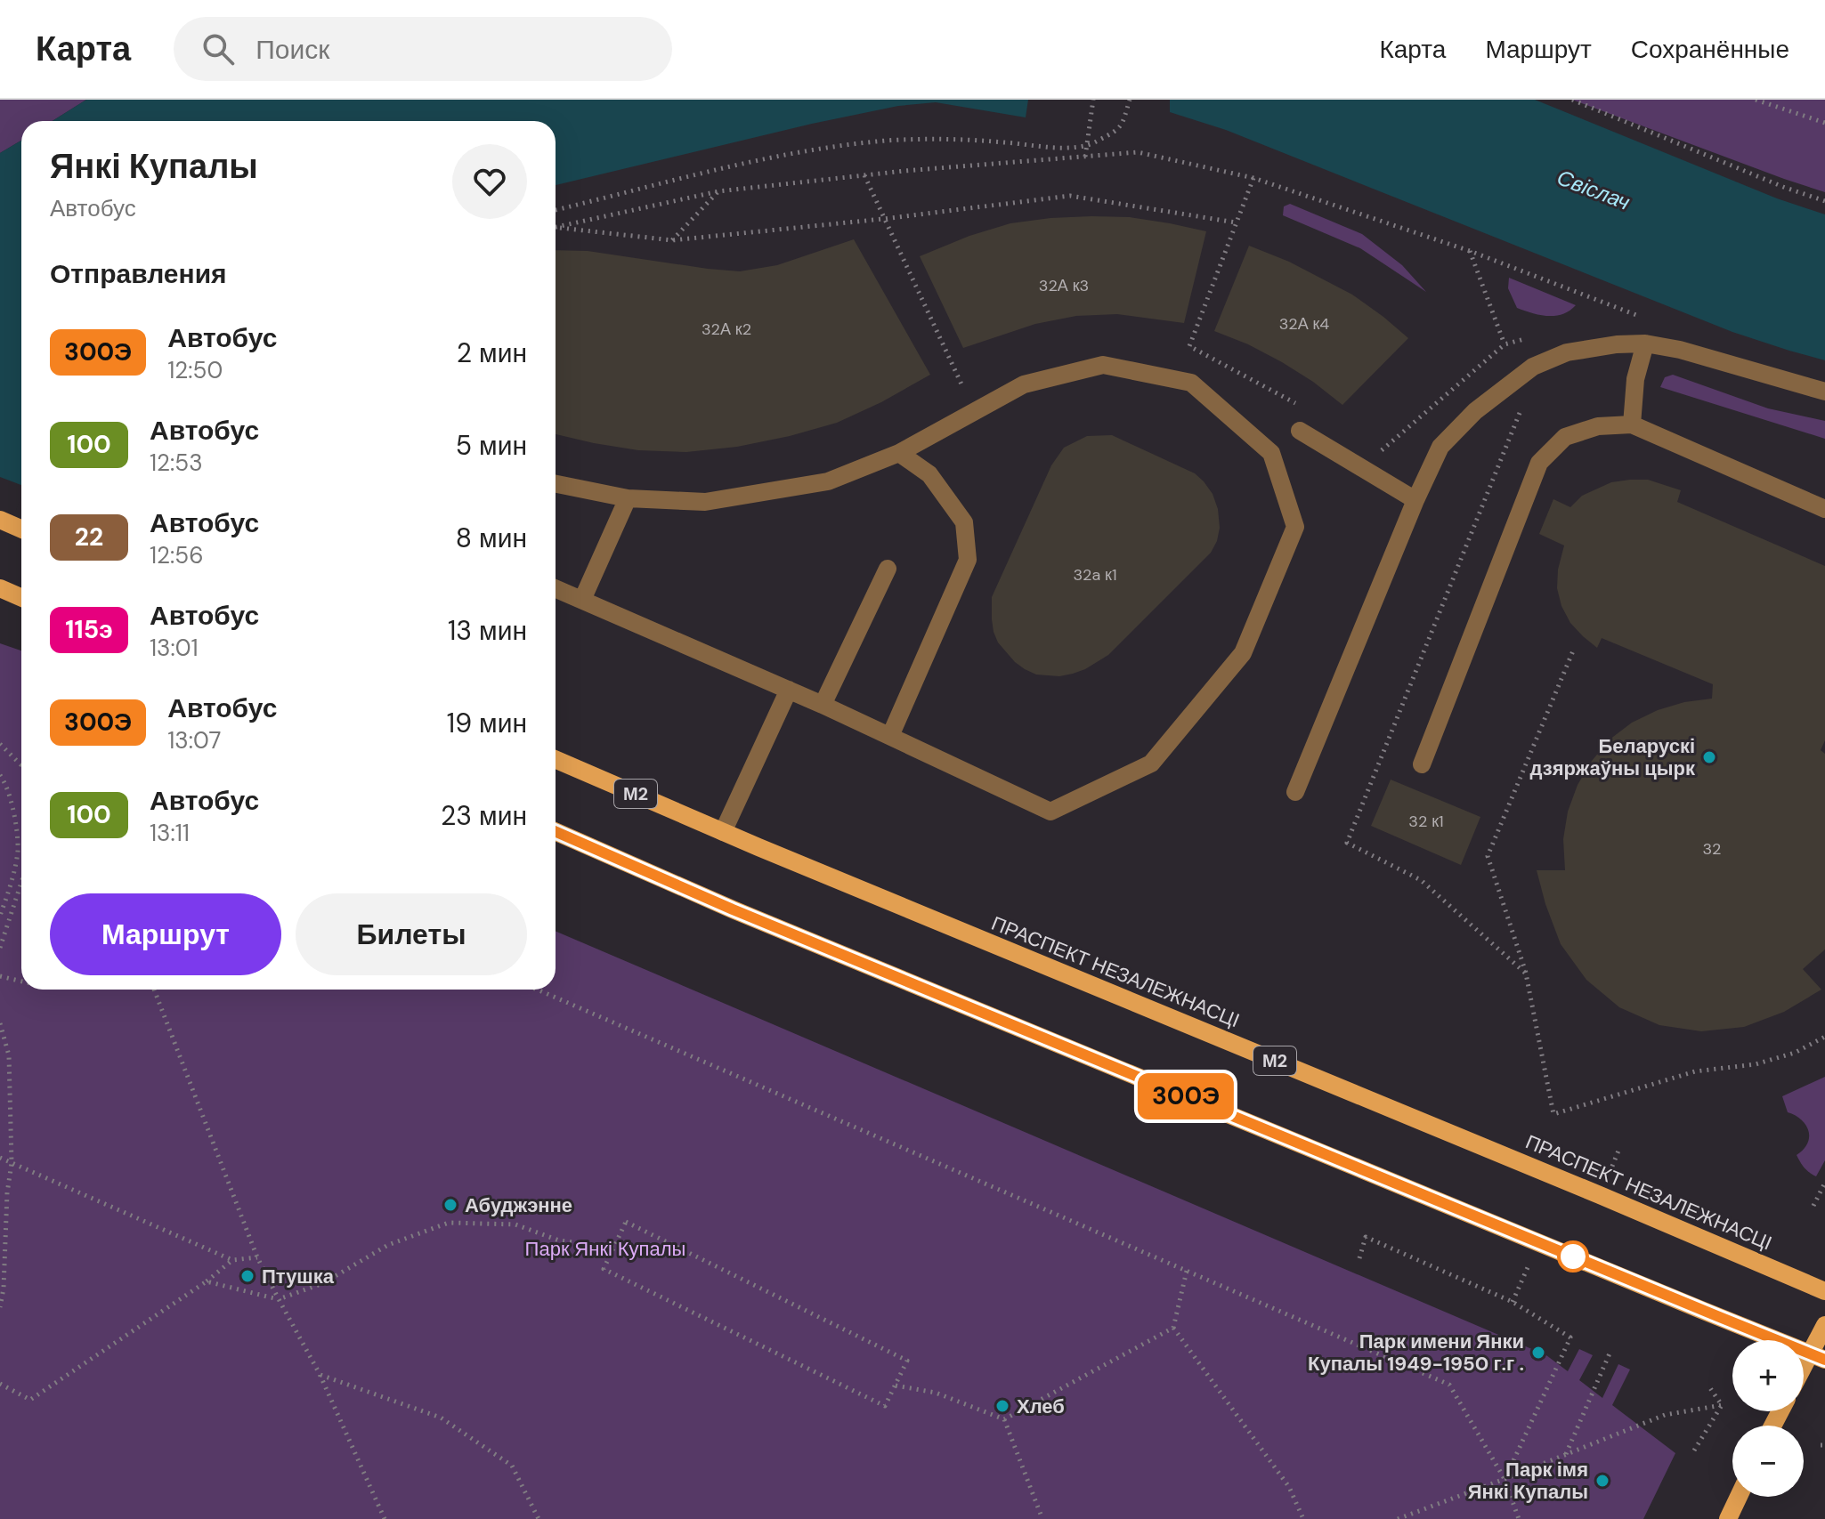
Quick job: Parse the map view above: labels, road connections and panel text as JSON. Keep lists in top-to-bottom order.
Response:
{
  "streets": {
    "main road": ["М2", "ПРАСПЕКТ НЕЗАЛЕЖНАСЦІ"]
  },
  "water": ["Свіслач"],
  "parks": ["Парк Янкі Купалы"],
  "places": [
    "Беларускі дзяржаўны цырк",
    "Абуджэнне",
    "Птушка",
    "Парк имени Янки Купалы 1949-1950 г.г .",
    "Хлеб",
    "Парк імя Янкі Купалы"
  ],
  "lines": ["bus line 300Э"],
  "house_numbers": [
    "32А к3",
    "32А к4",
    "32А к2",
    "32a к1",
    "32 к1",
    "32"
  ],
  "page": {
    "header": "Карта",
    "search": "Поиск",
    "nav": ["Карта", "Маршрут", "Сохранённые"],
    "on_map": "300Э",
    "heading": [
      ["Янкі Купалы", "Автобус"],
      "Отправления"
    ],
    "list": [
      {
        "mark": "300Э",
        "name": "Автобус",
        "note": "12:50",
        "value": "2 мин"
      },
      {
        "mark": "100",
        "name": "Автобус",
        "note": "12:53",
        "value": "5 мин"
      },
      {
        "mark": "22",
        "name": "Автобус",
        "note": "12:56",
        "value": "8 мин"
      },
      {
        "mark": "115э",
        "name": "Автобус",
        "note": "13:01",
        "value": "13 мин"
      },
      {
        "mark": "300Э",
        "name": "Автобус",
        "note": "13:07",
        "value": "19 мин"
      },
      {
        "mark": "100",
        "name": "Автобус",
        "note": "13:11",
        "value": "23 мин"
      }
    ],
    "buttons": ["Маршрут", "Билеты"],
    "map_buttons": ["+", "−"]
  }
}
